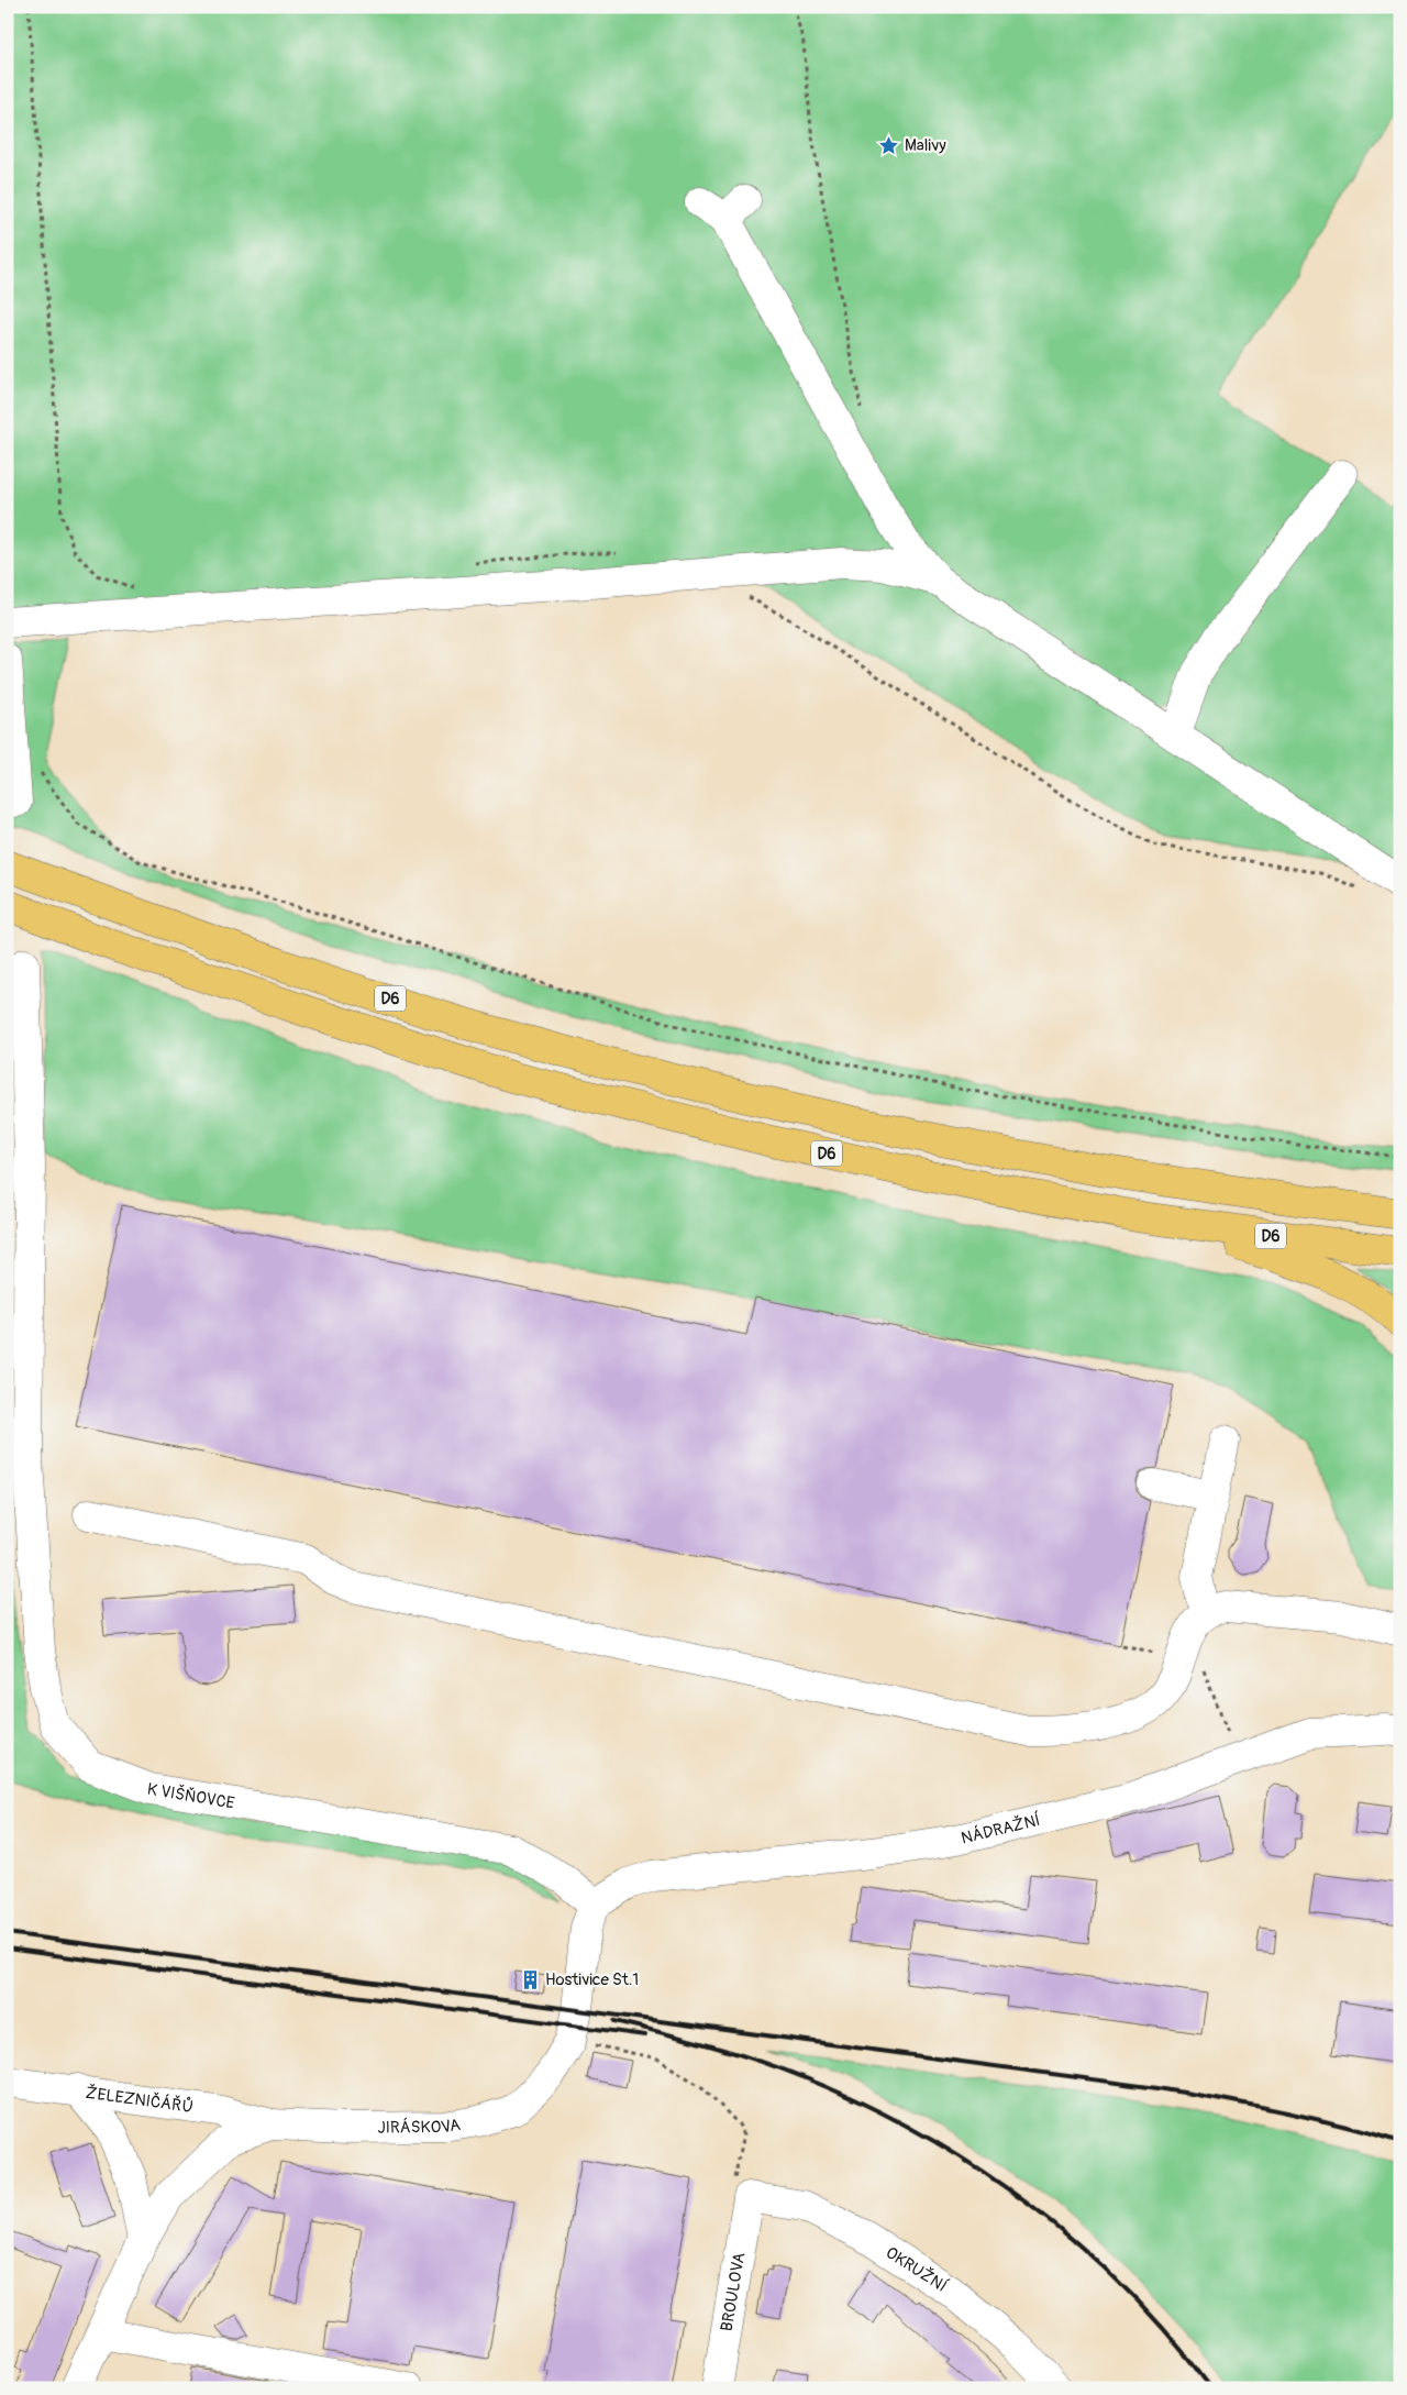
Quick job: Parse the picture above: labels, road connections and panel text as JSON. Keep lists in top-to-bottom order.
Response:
{
  "streets": {
    "highway": ["D6"],
    "street": [
      "K VIŠŇOVCE",
      "NÁDRAŽNÍ",
      "ŽELEZNIČÁŘŮ",
      "JIRÁSKOVA",
      "OKRUŽNÍ",
      "BROULOVA"
    ]
  },
  "crossings": [
    ["K VIŠŇOVCE", "NÁDRAŽNÍ"],
    ["K VIŠŇOVCE", "JIRÁSKOVA"],
    ["NÁDRAŽNÍ", "JIRÁSKOVA"],
    ["ŽELEZNIČÁŘŮ", "JIRÁSKOVA"],
    ["OKRUŽNÍ", "BROULOVA"]
  ],
  "places": {
    "place": ["Malivy"],
    "building": ["Hostivice St.1"]
  }
}
